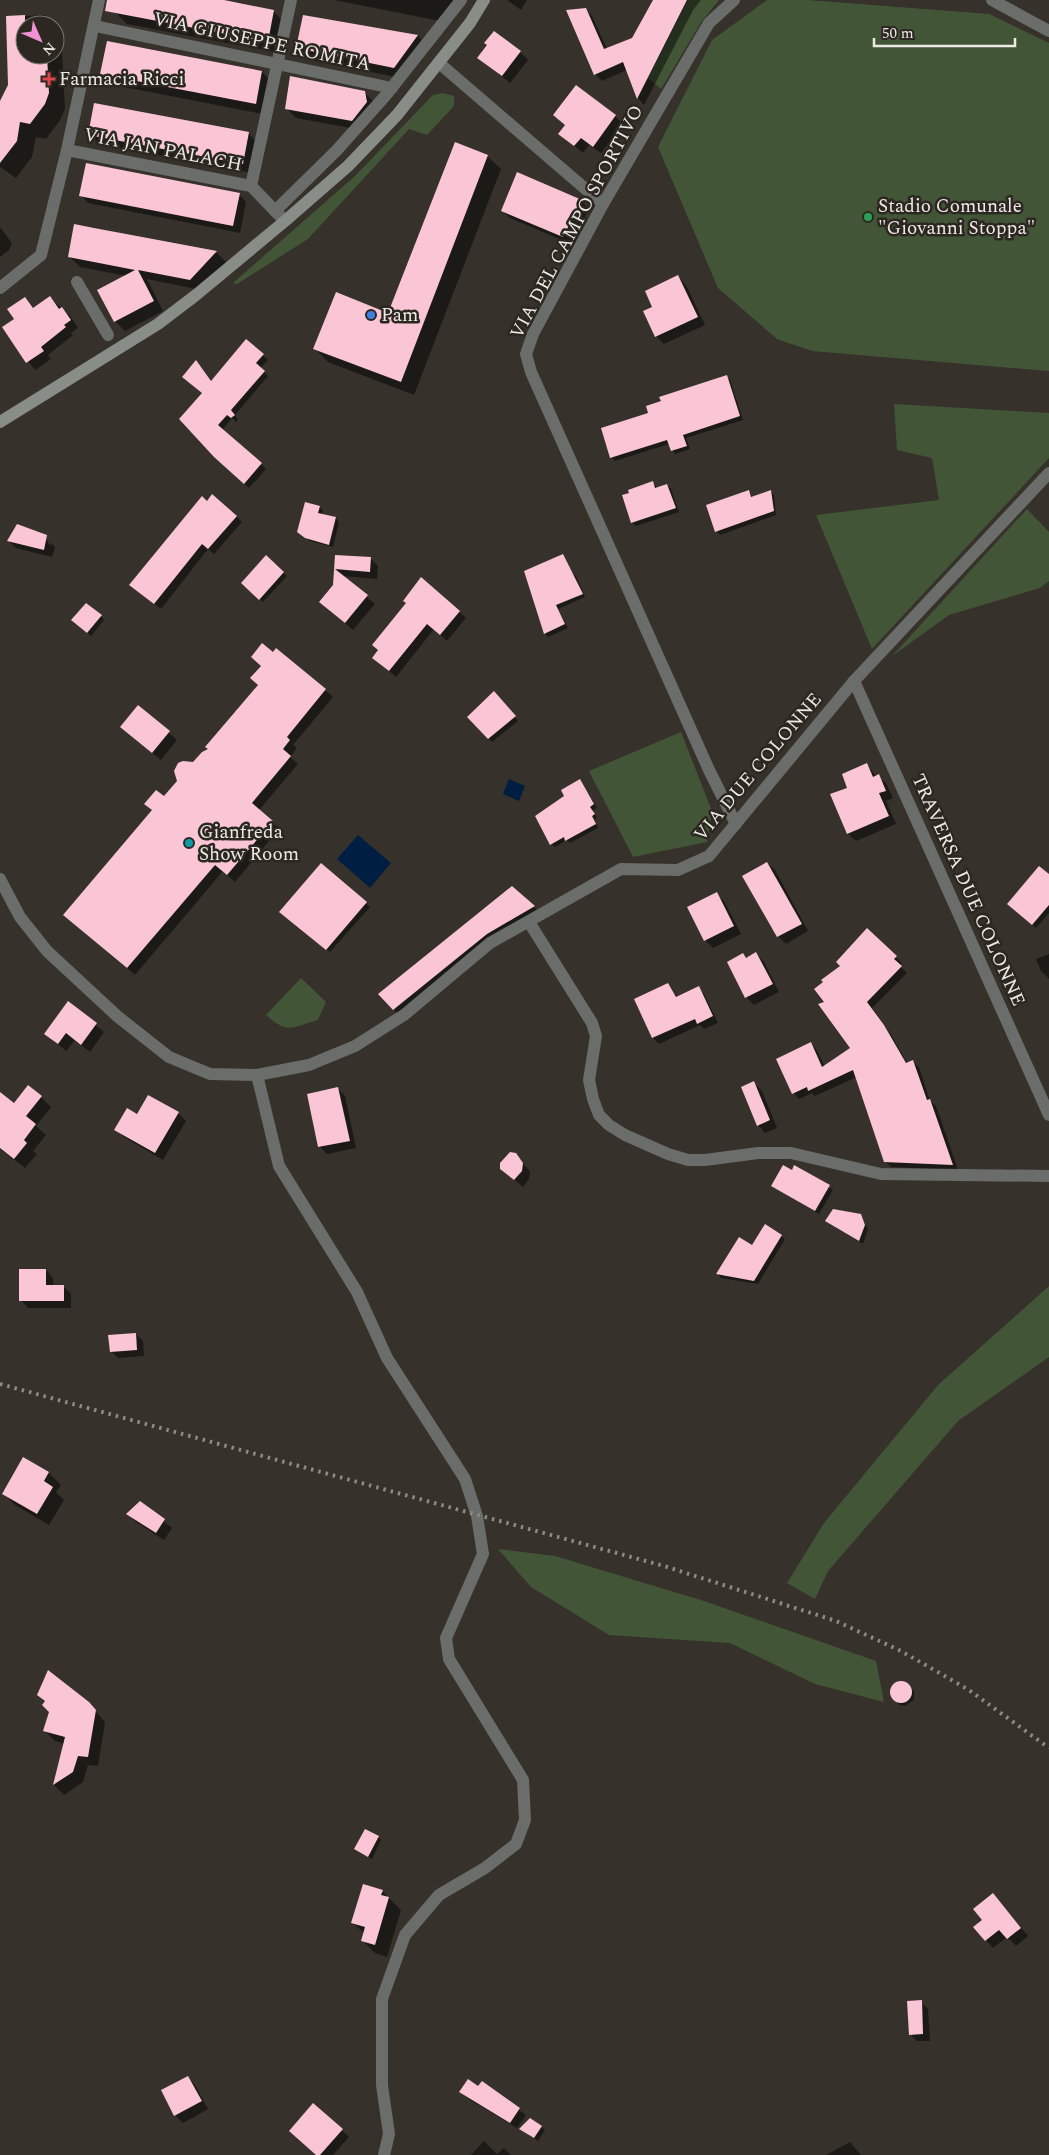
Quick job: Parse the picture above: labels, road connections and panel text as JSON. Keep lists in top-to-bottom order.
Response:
{
  "streets": {
    "street": [
      "VIA GIUSEPPE ROMITA",
      "VIA JAN PALACH",
      "VIA DEL CAMPO SPORTIVO",
      "VIA DUE COLONNE",
      "TRAVERSA DUE COLONNE"
    ]
  },
  "crossings": [
    ["VIA DEL CAMPO SPORTIVO", "VIA DUE COLONNE"],
    ["VIA DUE COLONNE", "TRAVERSA DUE COLONNE"]
  ],
  "places": {
    "health": ["Farmacia Ricci"],
    "other": ["Stadio Comunale \"Giovanni Stoppa\"", "Pam", "Gianfreda Show Room"]
  },
  "scale_bar": "50 m",
  "north": "bottom right"
}
